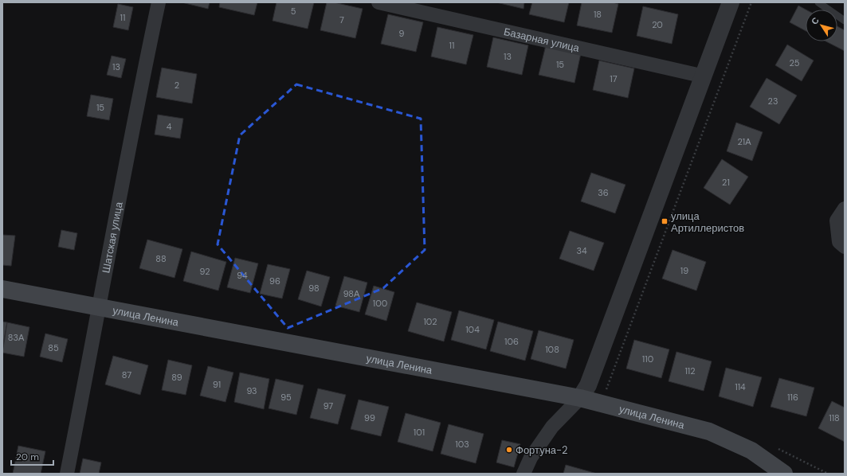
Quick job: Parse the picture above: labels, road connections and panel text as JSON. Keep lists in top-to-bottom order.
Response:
{
  "streets": {
    "main road": ["улица Ленина"],
    "street": ["Базарная улица", "Шатская улица"]
  },
  "crossings": [
    ["Шатская улица", "улица Ленина"]
  ],
  "places": {
    "transit": ["улица Артиллеристов"],
    "other": ["Фортуна-2"]
  },
  "house_numbers": [
    "5",
    "18",
    "11",
    "7",
    "20",
    "9",
    "11",
    "13",
    "25",
    "15",
    "13",
    "17",
    "2",
    "23",
    "15",
    "4",
    "21А",
    "21",
    "36",
    "34",
    "88",
    "19",
    "92",
    "94",
    "96",
    "98",
    "98А",
    "100",
    "102",
    "104",
    "83А",
    "106",
    "85",
    "108",
    "110",
    "112",
    "87",
    "89",
    "91",
    "114",
    "93",
    "95",
    "116",
    "97",
    "99",
    "118",
    "101",
    "103"
  ],
  "scale_bar": "20 m",
  "north": "top left"
}
